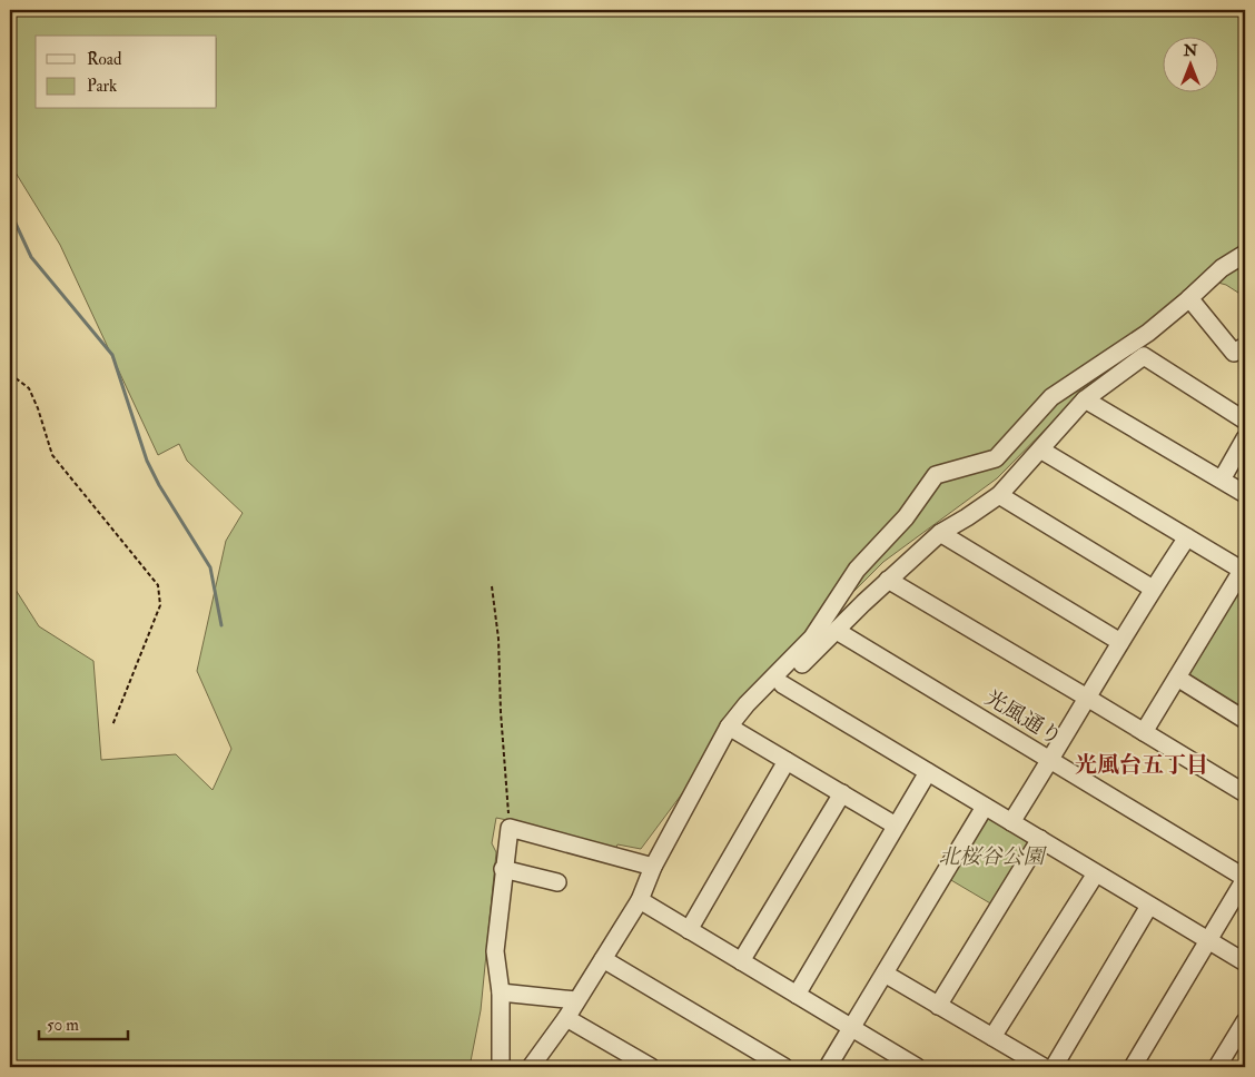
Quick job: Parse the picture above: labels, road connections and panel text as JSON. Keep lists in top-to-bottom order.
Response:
{
  "streets": {
    "street": ["光風通り"]
  },
  "districts": ["光風台五丁目"],
  "parks": ["北桜谷公園"],
  "legend": ["Road", "Park"],
  "scale_bar": "50 m",
  "north": "top"
}
